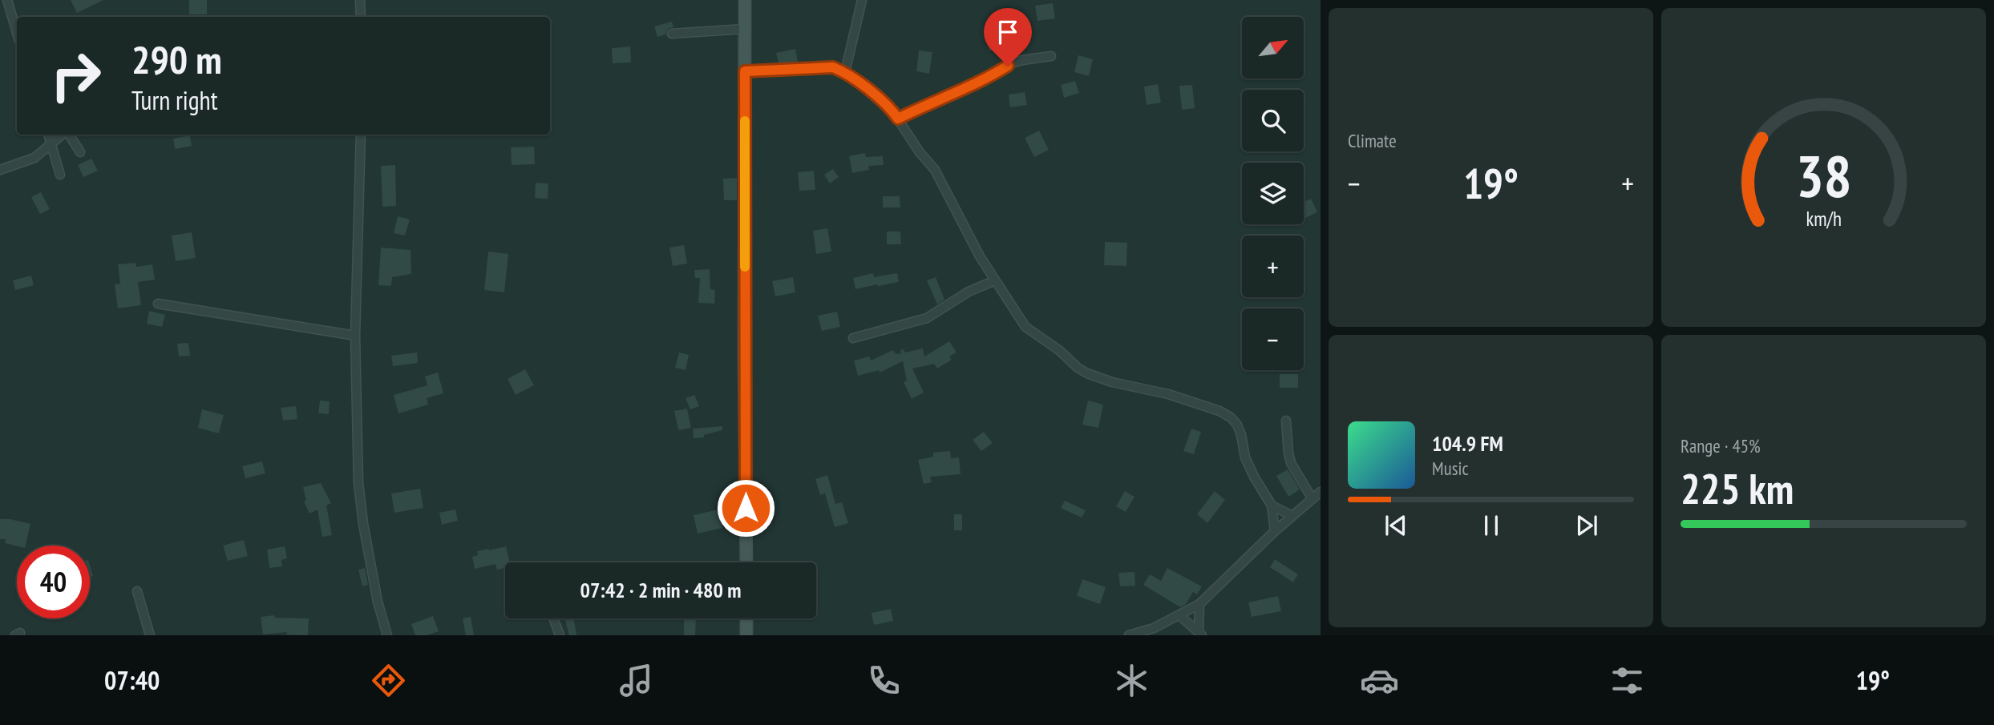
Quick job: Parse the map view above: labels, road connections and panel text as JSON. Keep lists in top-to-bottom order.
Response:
{
  "north": "top right",
  "page": {
    "tile": [
      "Climate",
      ["Range · 45%", "225 km"]
    ],
    "map_buttons": ["+", "−"],
    "turn": ["290 m", "Turn right"],
    "heat": ["−", "19°", "+"],
    "song": ["104.9 FM", "Music"],
    "limit": "40",
    "trip": "07:42 · 2 min · 480 m",
    "tabs": ["07:40", "19°"],
    "gauge": ["38", "km/h"]
  }
}
